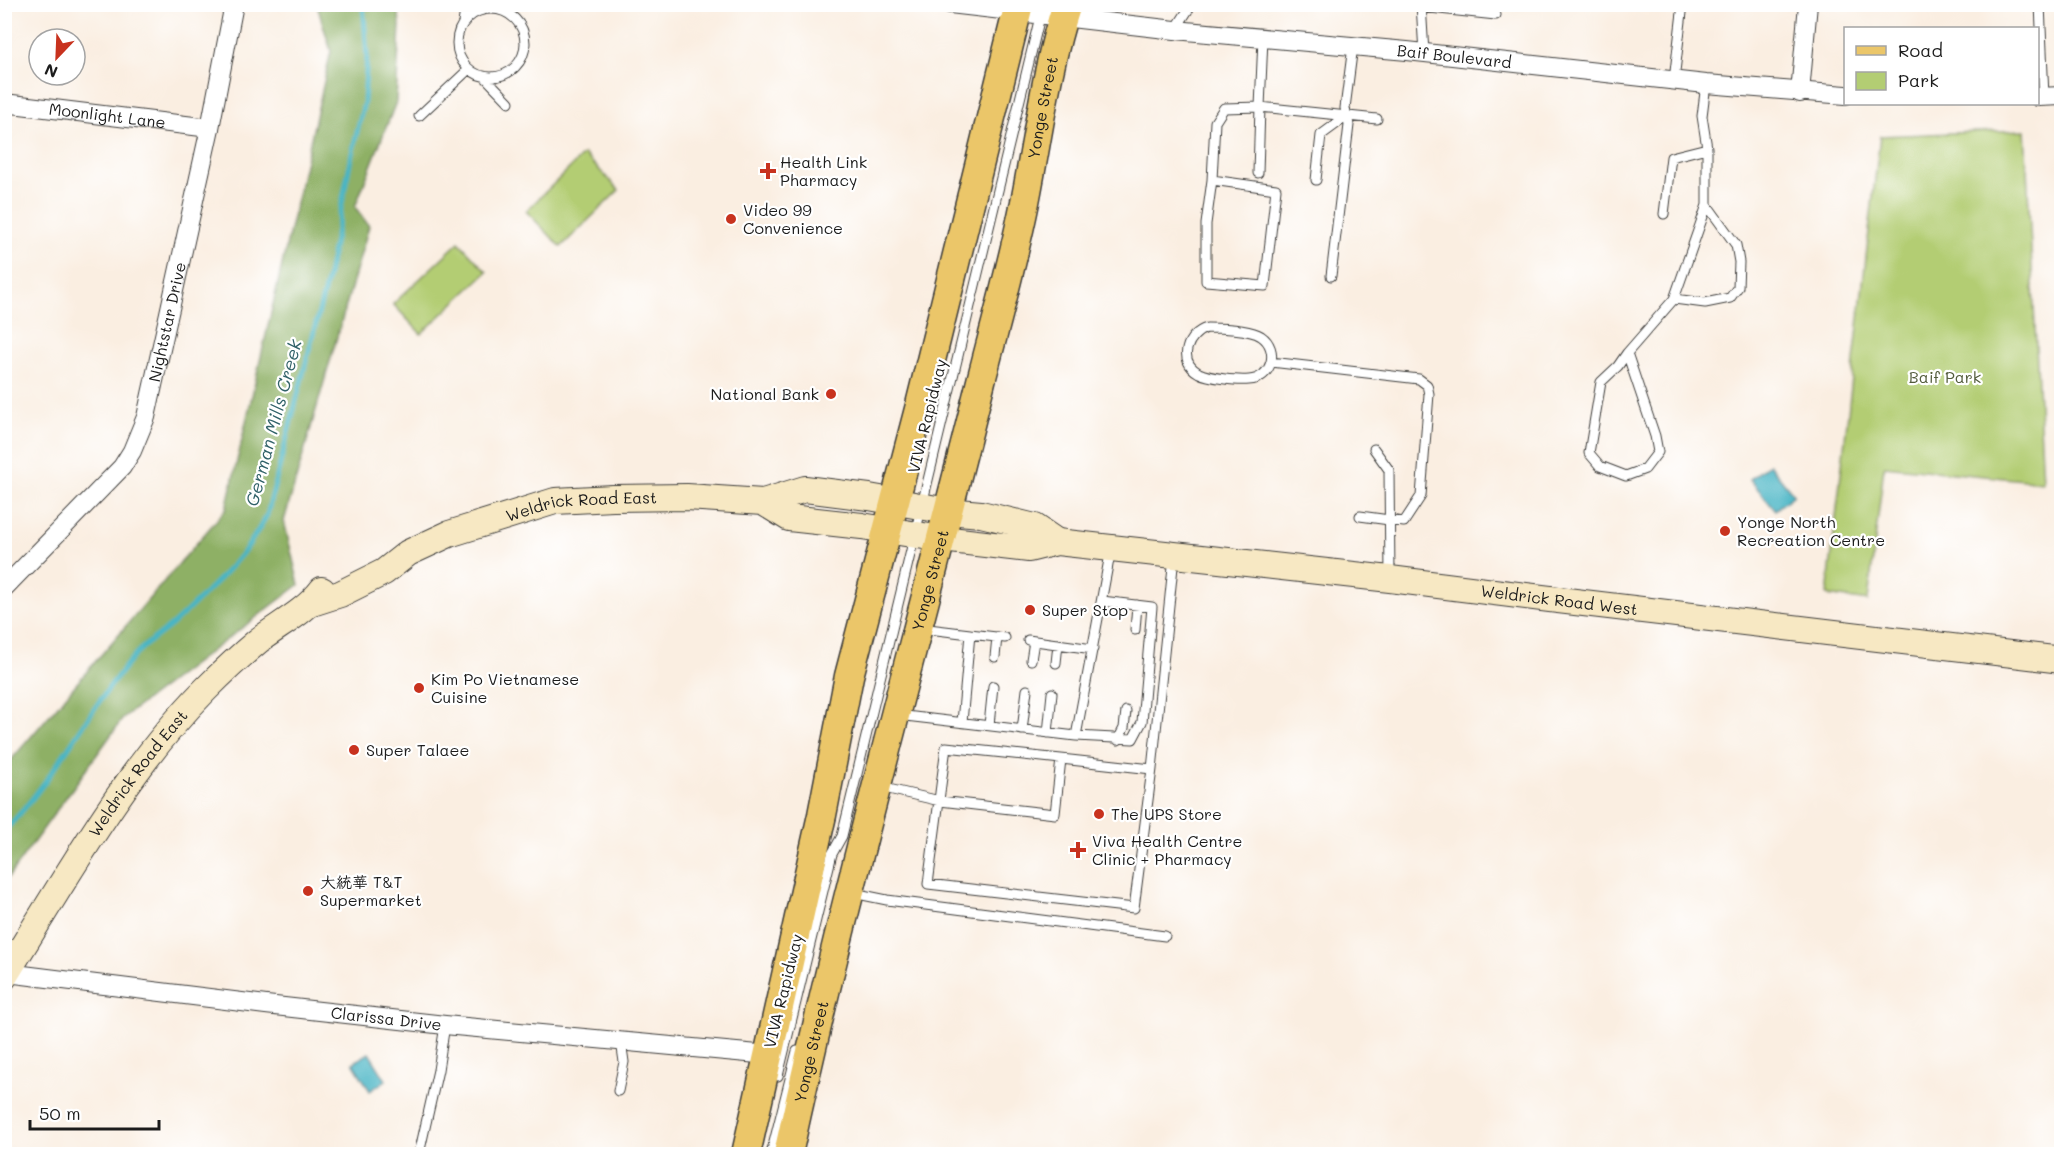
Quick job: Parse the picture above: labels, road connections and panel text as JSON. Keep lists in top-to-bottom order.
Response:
{
  "streets": {
    "main road": ["Yonge Street"],
    "street": [
      "Baif Boulevard",
      "Moonlight Lane",
      "Nightstar Drive",
      "Weldrick Road East",
      "Weldrick Road West",
      "Clarissa Drive"
    ],
    "lane": ["VIVA Rapidway"]
  },
  "crossings": [
    ["Baif Boulevard", "Yonge Street"],
    ["Yonge Street", "VIVA Rapidway"],
    ["Yonge Street", "Weldrick Road East"],
    ["Yonge Street", "Weldrick Road West"],
    ["Yonge Street", "Clarissa Drive"],
    ["Moonlight Lane", "Nightstar Drive"],
    ["VIVA Rapidway", "Weldrick Road East"],
    ["VIVA Rapidway", "Weldrick Road West"],
    ["Weldrick Road East", "Weldrick Road West"],
    ["Weldrick Road East", "Clarissa Drive"]
  ],
  "water": ["German Mills Creek"],
  "parks": ["Baif Park"],
  "places": {
    "health": ["Health Link Pharmacy", "Viva Health Centre Clinic + Pharmacy"],
    "other": [
      "Video 99 Convenience",
      "National Bank",
      "Yonge North Recreation Centre",
      "Super Stop",
      "Kim Po Vietnamese Cuisine",
      "Super Talaee",
      "The UPS Store",
      "大統華 T&T Supermarket"
    ]
  },
  "legend": ["Road", "Park"],
  "scale_bar": "50 m",
  "north": "bottom left"
}
